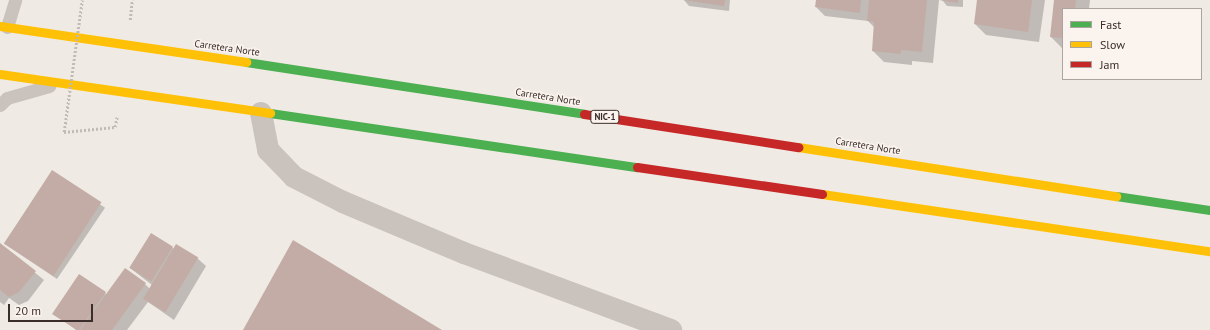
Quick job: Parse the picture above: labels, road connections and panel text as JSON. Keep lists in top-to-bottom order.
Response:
{
  "streets": {
    "highway": ["Carretera Norte", "NIC-1"]
  },
  "legend": ["Fast", "Slow", "Jam"],
  "scale_bar": "20 m"
}
